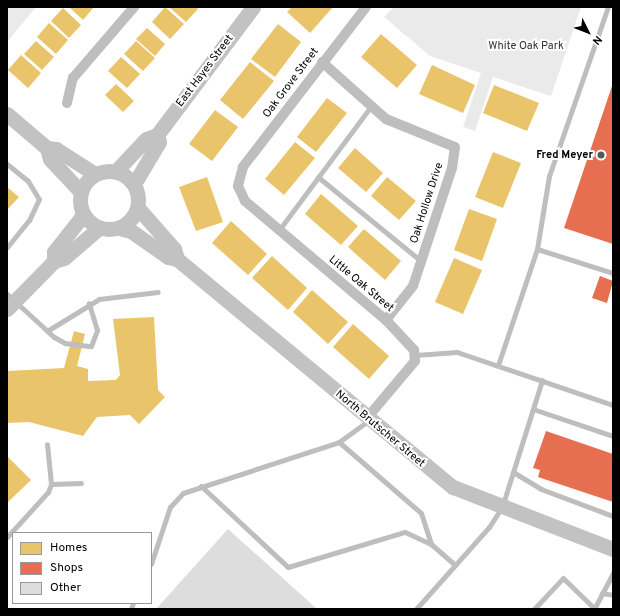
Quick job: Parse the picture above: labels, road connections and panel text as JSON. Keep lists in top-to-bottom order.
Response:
{
  "streets": {
    "street": [
      "East Hayes Street",
      "Oak Grove Street",
      "Oak Hollow Drive",
      "Little Oak Street",
      "North Brutscher Street"
    ]
  },
  "crossings": [
    ["East Hayes Street", "North Brutscher Street"],
    ["Oak Grove Street", "Oak Hollow Drive"],
    ["Oak Grove Street", "Little Oak Street"],
    ["Oak Hollow Drive", "Little Oak Street"]
  ],
  "parks": ["White Oak Park"],
  "places": ["Fred Meyer"],
  "legend": ["Homes", "Shops", "Other"],
  "north": "bottom right"
}
